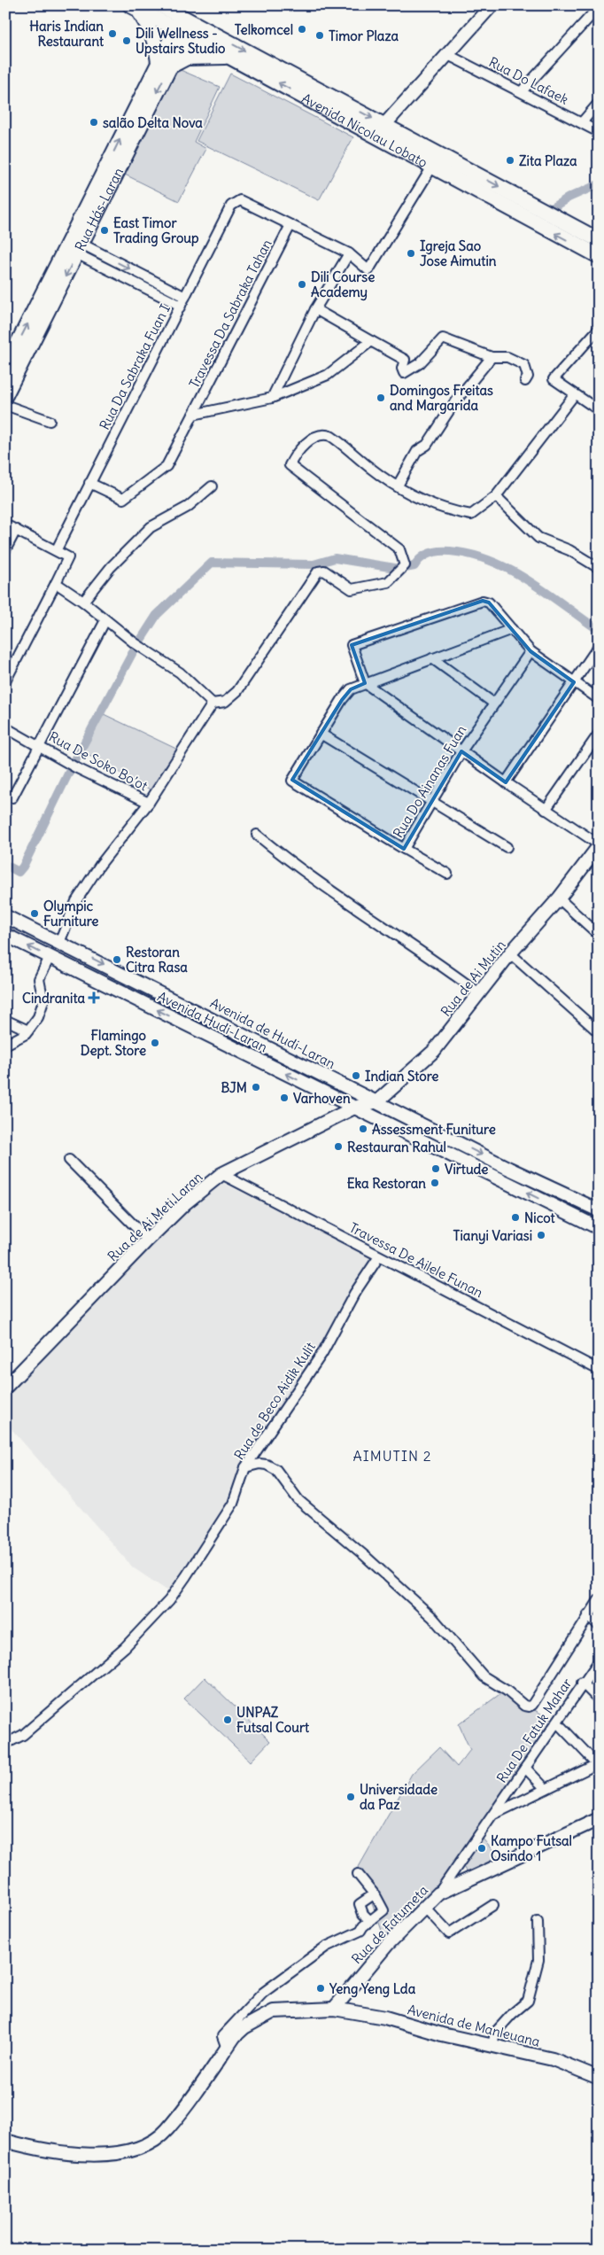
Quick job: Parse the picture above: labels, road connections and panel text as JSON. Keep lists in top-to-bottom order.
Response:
{
  "streets": {
    "main road": ["Avenida Nicolau Lobato", "Rua Hás-Laran"],
    "street": [
      "Rua Do Lafaek",
      "Travessa Da Sabraka Tahan",
      "Rua Da Sabraka Fuan I",
      "Rua De Soko Bo’ot",
      "Rua Do Ainanas Fuan",
      "Rua de Ai Mutin",
      "Avenida Hudi-Laran",
      "Avenida de Hudi-Laran",
      "Rua de Ai Meti Laran",
      "Travessa De Ailele Funan",
      "Rua de Beco Aidik Kulit",
      "Rua De Fatuk Mahar",
      "Rua de Fatumeta",
      "Avenida de Manleuana"
    ]
  },
  "crossings": [
    ["Avenida Nicolau Lobato", "Rua Hás-Laran"],
    ["Travessa Da Sabraka Tahan", "Rua Da Sabraka Fuan I"],
    ["Rua De Soko Bo’ot", "Avenida de Hudi-Laran"],
    ["Rua de Ai Mutin", "Avenida Hudi-Laran"],
    ["Rua de Ai Mutin", "Avenida de Hudi-Laran"],
    ["Rua de Ai Mutin", "Rua de Ai Meti Laran"],
    ["Avenida Hudi-Laran", "Rua de Ai Meti Laran"],
    ["Rua de Ai Meti Laran", "Travessa De Ailele Funan"],
    ["Travessa De Ailele Funan", "Rua de Beco Aidik Kulit"],
    ["Rua De Fatuk Mahar", "Rua de Fatumeta"],
    ["Rua de Fatumeta", "Avenida de Manleuana"]
  ],
  "one_way": ["Avenida Hudi-Laran", "Avenida de Hudi-Laran"],
  "districts": ["AIMUTIN 2"],
  "places": {
    "other": [
      "Telkomcel",
      "Haris Indian Restaurant",
      "Timor Plaza",
      "Dili Wellness - Upstairs Studio",
      "salão Delta Nova",
      "Zita Plaza",
      "East Timor Trading Group",
      "Igreja Sao Jose Aimutin",
      "Dili Course Academy",
      "Domingos Freitas and Margarida",
      "Olympic Furniture",
      "Restoran Citra Rasa",
      "Flamingo Dept. Store",
      "Indian Store",
      "BJM",
      "Varhoven",
      "Assessment Funiture",
      "Restauran Rahul",
      "Virtude",
      "Eka Restoran",
      "Nicot",
      "Tianyi Variasi",
      "UNPAZ Futsal Court",
      "Universidade da Paz",
      "Kampo Futsal Osindo 1",
      "Yeng Yeng Lda"
    ],
    "health": ["Cindranita"]
  }
}
